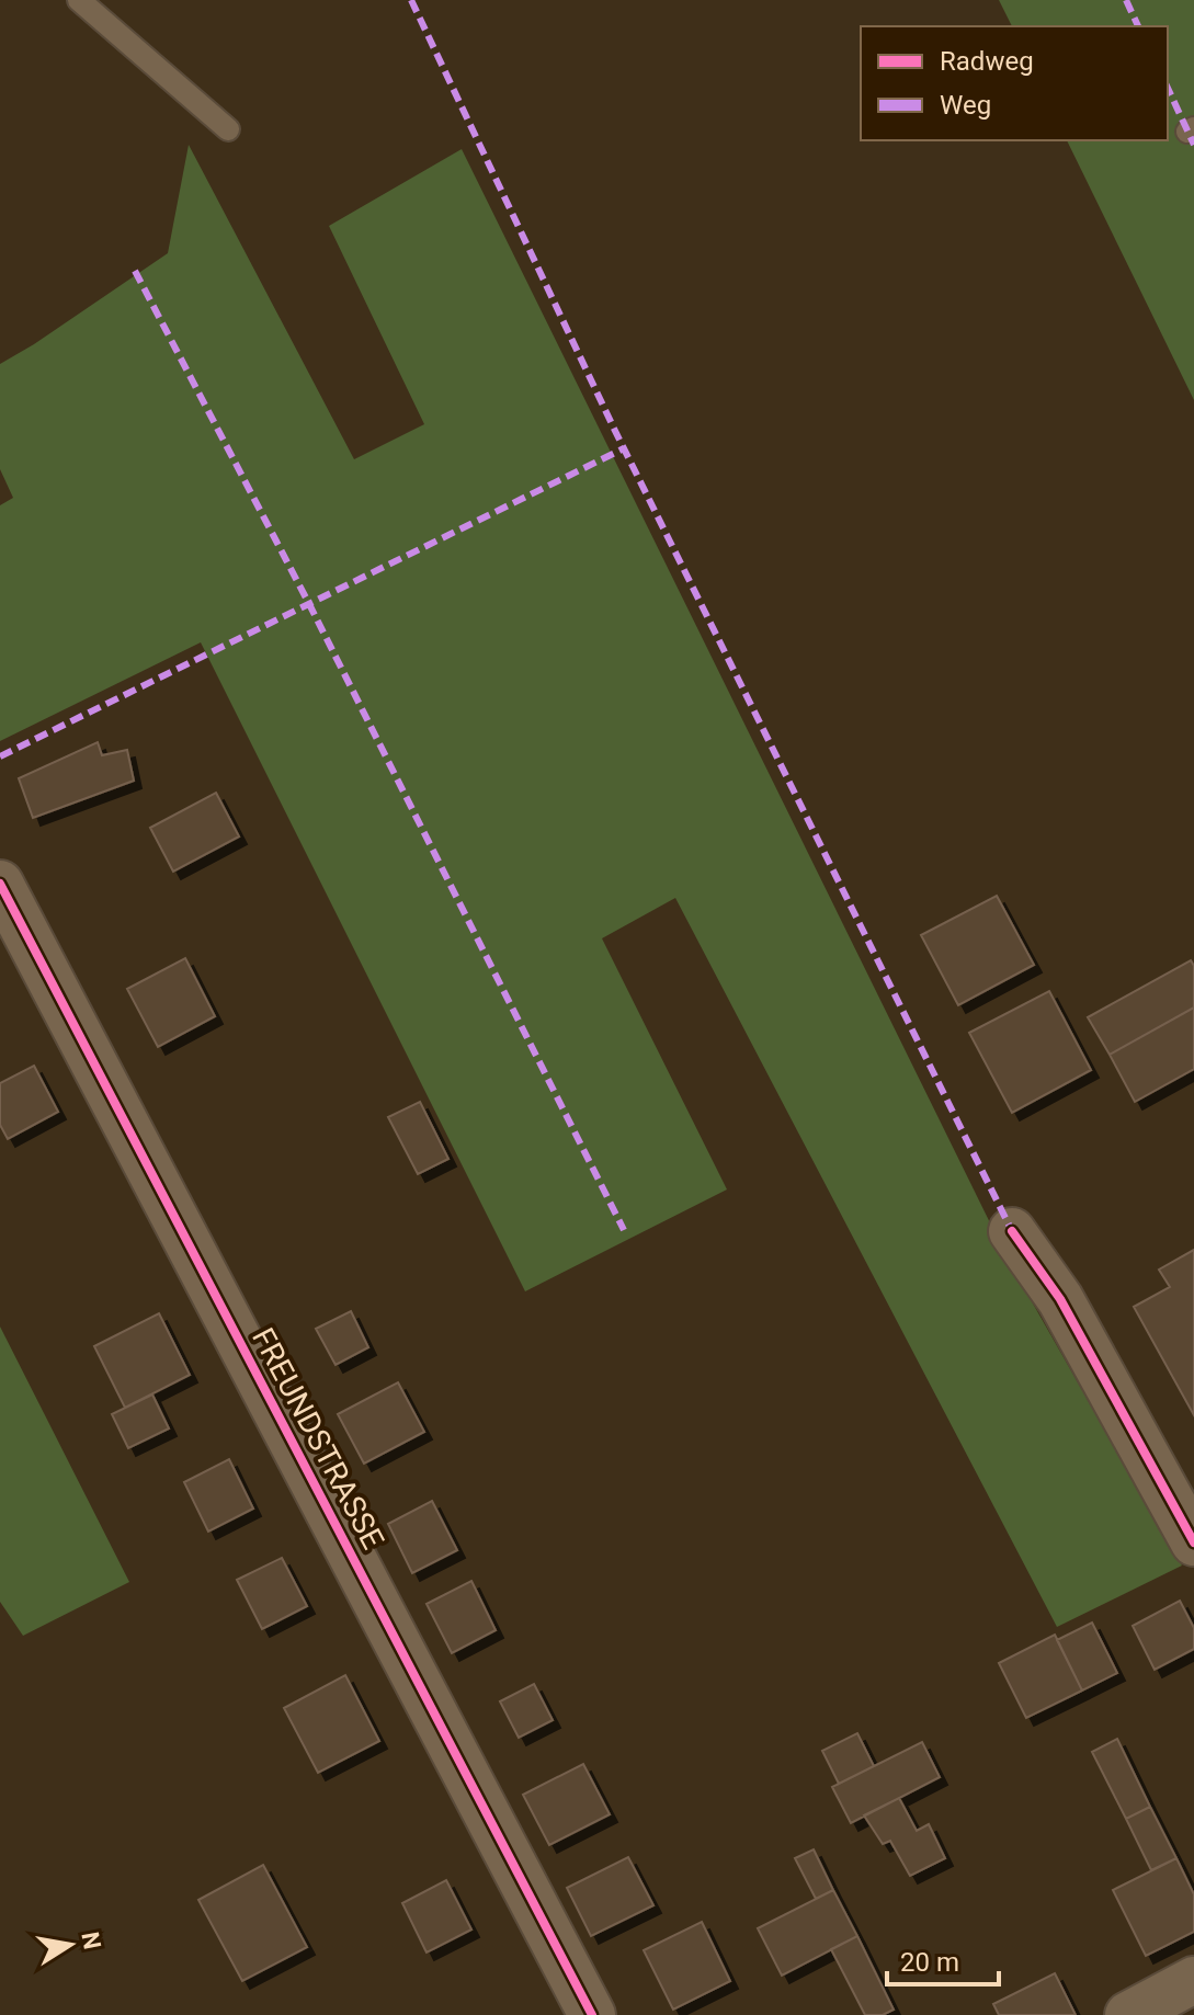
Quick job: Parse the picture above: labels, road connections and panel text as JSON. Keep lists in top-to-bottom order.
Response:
{
  "streets": {
    "street": ["FREUNDSTRASSE"]
  },
  "legend": ["Radweg", "Weg"],
  "scale_bar": "20 m",
  "north": "right"
}
